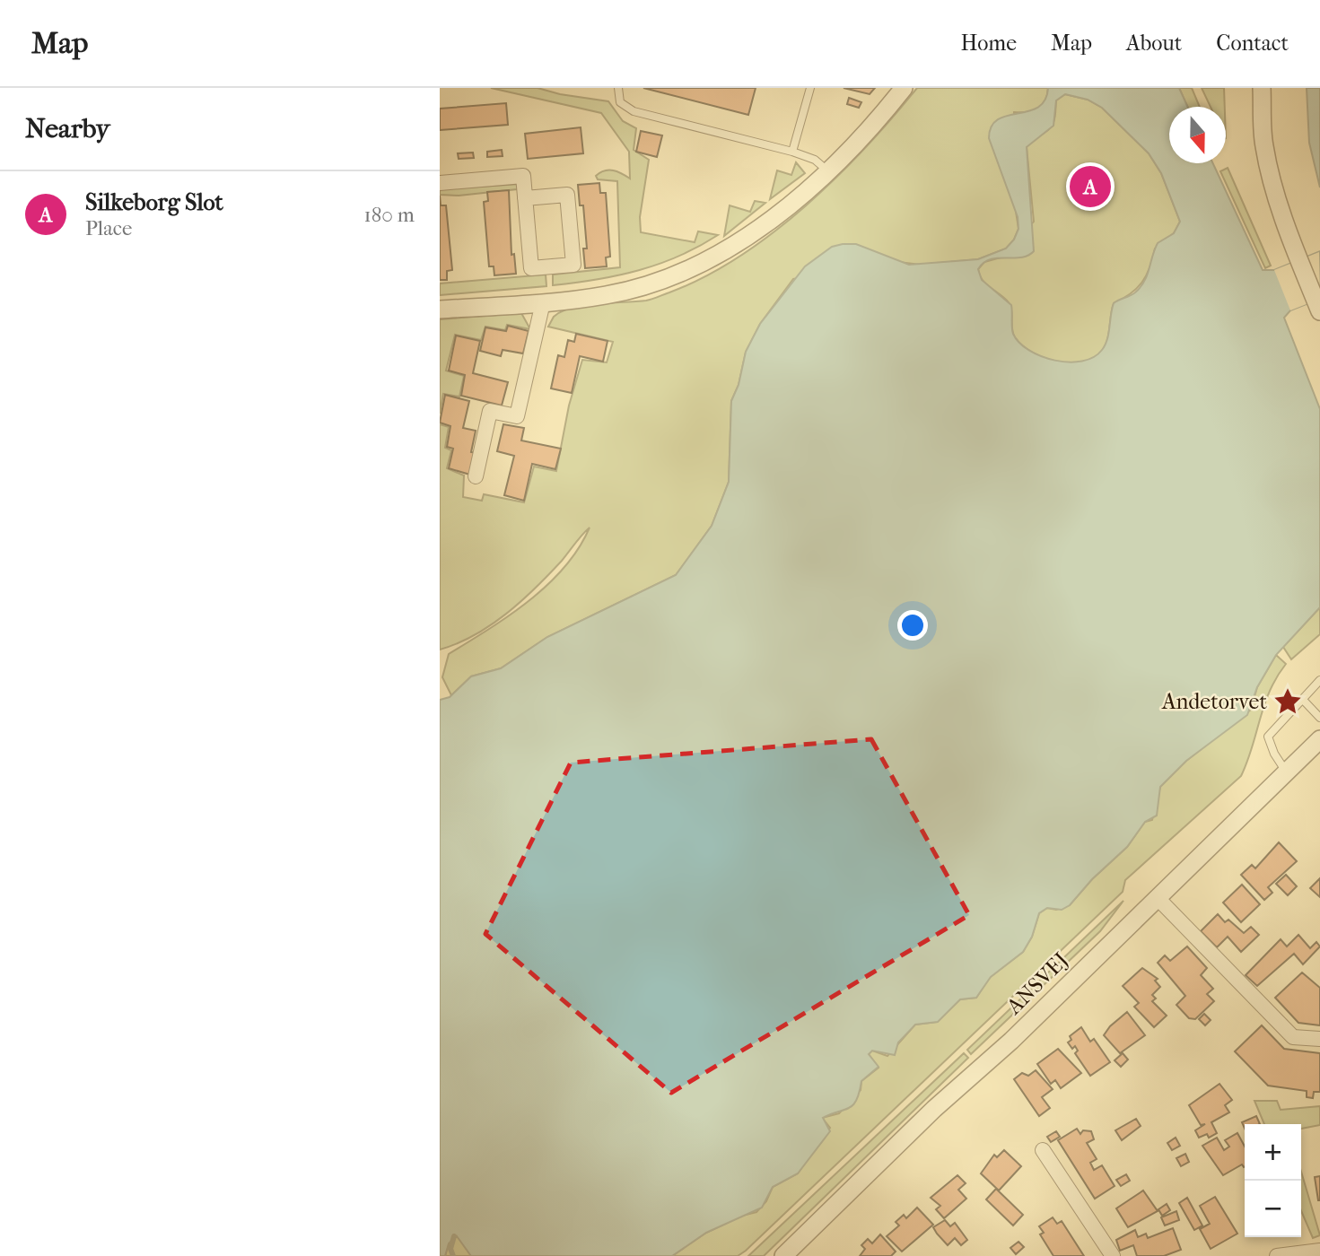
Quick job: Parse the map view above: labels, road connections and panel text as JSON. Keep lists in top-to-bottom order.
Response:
{
  "streets": {
    "street": ["ANSVEJ"]
  },
  "places": {
    "place": ["Andetorvet"]
  },
  "north": "bottom",
  "page": {
    "header": "Map",
    "nav": [
      "Home",
      "Map",
      "About",
      "Contact"
    ],
    "heading": "Nearby",
    "pins": "A",
    "list": [
      {
        "mark": "A",
        "name": "Silkeborg Slot",
        "note": "Place",
        "value": "180 m"
      }
    ],
    "map_buttons": ["+", "−"]
  }
}
